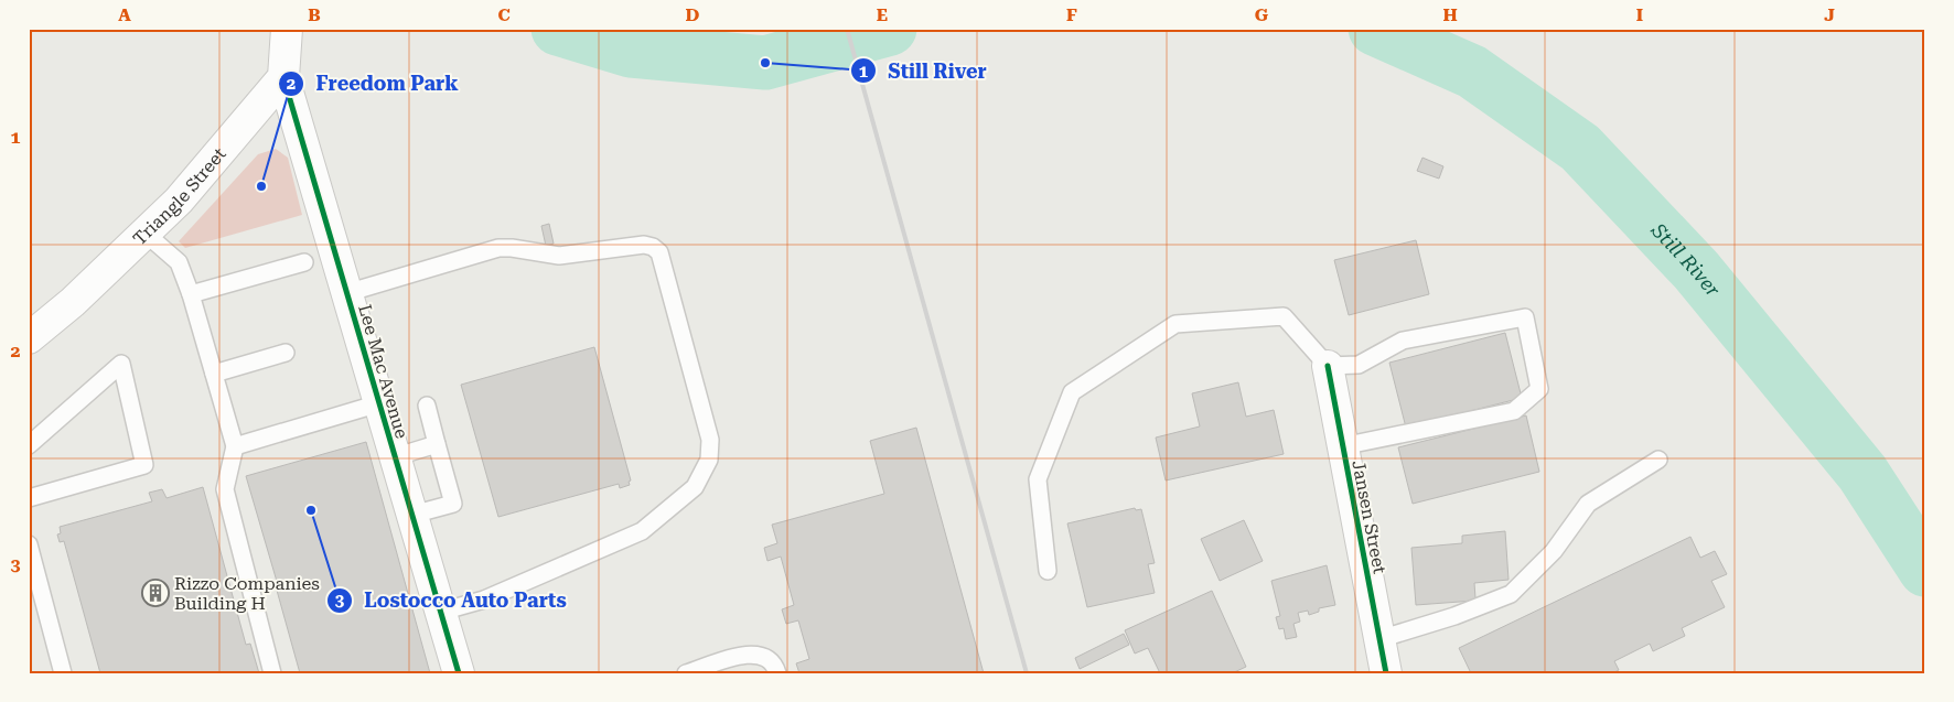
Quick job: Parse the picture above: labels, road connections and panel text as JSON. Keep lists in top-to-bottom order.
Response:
{
  "streets": {
    "street": ["Triangle Street", "Lee Mac Avenue", "Jansen Street"]
  },
  "crossings": [
    ["Triangle Street", "Lee Mac Avenue"]
  ],
  "water": ["Still River"],
  "places": {
    "other": ["Still River", "Freedom Park", "Lostocco Auto Parts"],
    "building": ["Rizzo Companies Building H"]
  },
  "grid": {
    "columns": [
      "A",
      "B",
      "C",
      "D",
      "E",
      "F",
      "G",
      "H",
      "I",
      "J"
    ],
    "rows": ["1", "2", "3"]
  }
}
